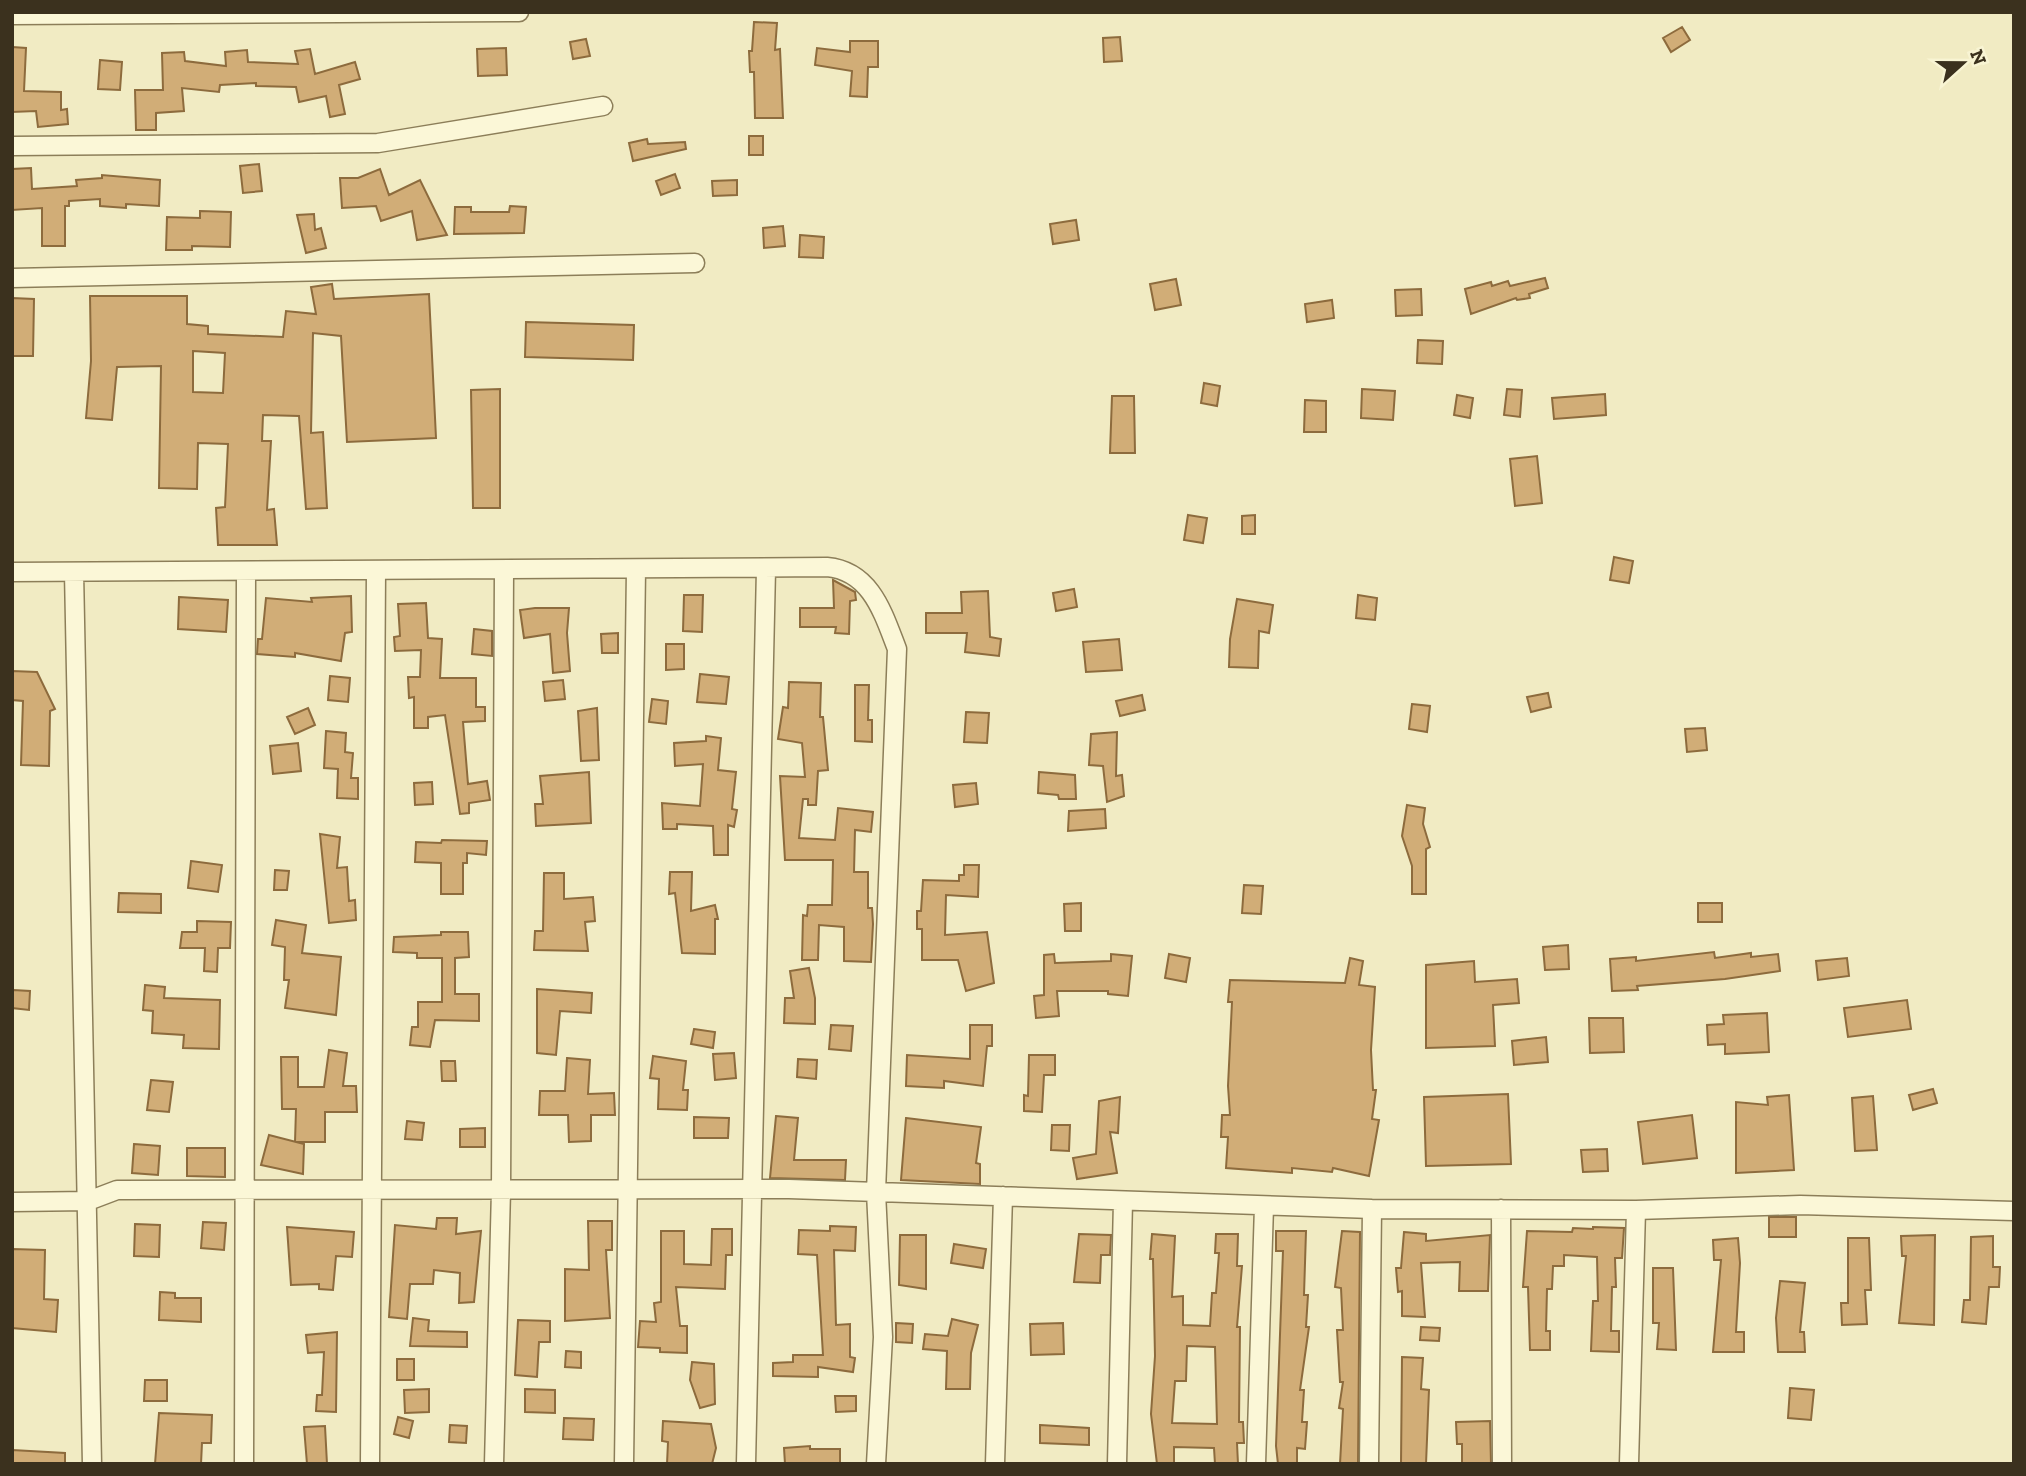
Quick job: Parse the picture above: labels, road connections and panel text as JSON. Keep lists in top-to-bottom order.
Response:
{
  "north": "right"
}
